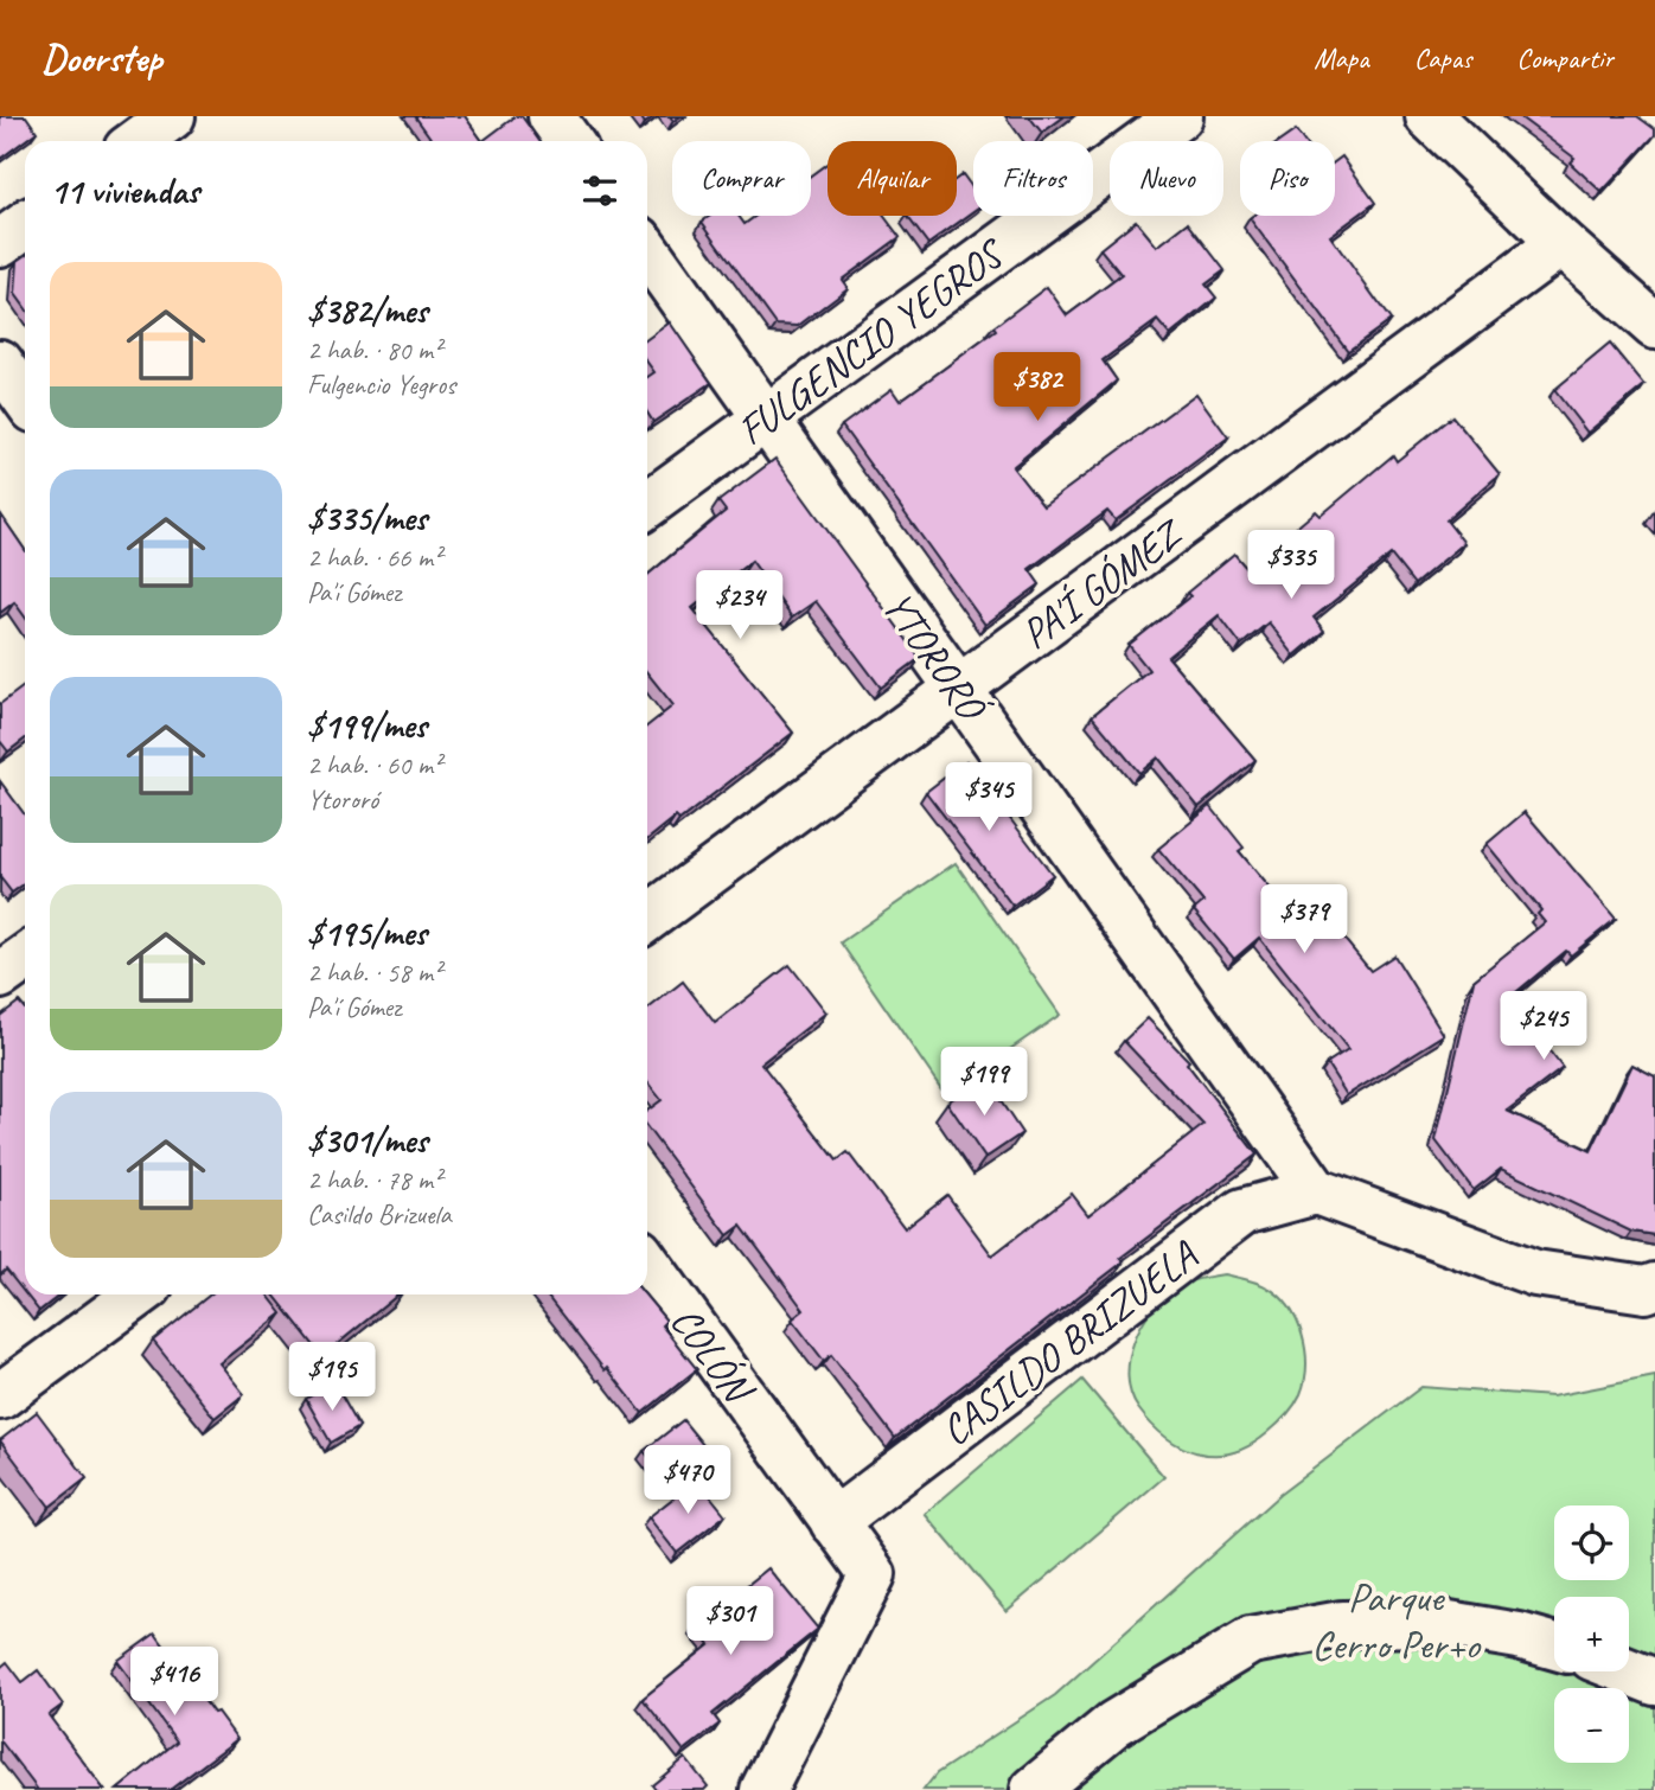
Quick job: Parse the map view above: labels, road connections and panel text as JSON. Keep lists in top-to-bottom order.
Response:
{
  "streets": {
    "street": [
      "FULGENCIO YEGROS",
      "PA'Í GÓMEZ",
      "YTORORÓ",
      "CASILDO BRIZUELA",
      "COLÓN"
    ]
  },
  "crossings": [
    ["FULGENCIO YEGROS", "YTORORÓ"],
    ["PA'Í GÓMEZ", "YTORORÓ"],
    ["YTORORÓ", "CASILDO BRIZUELA"],
    ["CASILDO BRIZUELA", "COLÓN"]
  ],
  "parks": ["Parque Cerro Per+o"],
  "page": {
    "header": "Doorstep",
    "nav": ["Mapa", "Capas", "Compartir"],
    "chip": [
      "Comprar",
      "Alquilar",
      "Filtros",
      "Nuevo",
      "Piso"
    ],
    "heading": "11 viviendas",
    "list": [
      {
        "name": "$382/mes",
        "note": "2 hab. · 80 m² · Fulgencio Yegros"
      },
      {
        "name": "$335/mes",
        "note": "2 hab. · 66 m² · Pa'í Gómez"
      },
      {
        "name": "$199/mes",
        "note": "2 hab. · 60 m² · Ytororó"
      },
      {
        "name": "$195/mes",
        "note": "2 hab. · 58 m² · Pa'í Gómez"
      },
      {
        "name": "$301/mes",
        "note": "2 hab. · 78 m² · Casildo Brizuela"
      }
    ],
    "price": [
      "$382",
      "$335",
      "$234",
      "$345",
      "$379",
      "$245",
      "$199",
      "$195",
      "$470",
      "$301",
      "$416"
    ],
    "map_buttons": ["+", "−"]
  }
}
